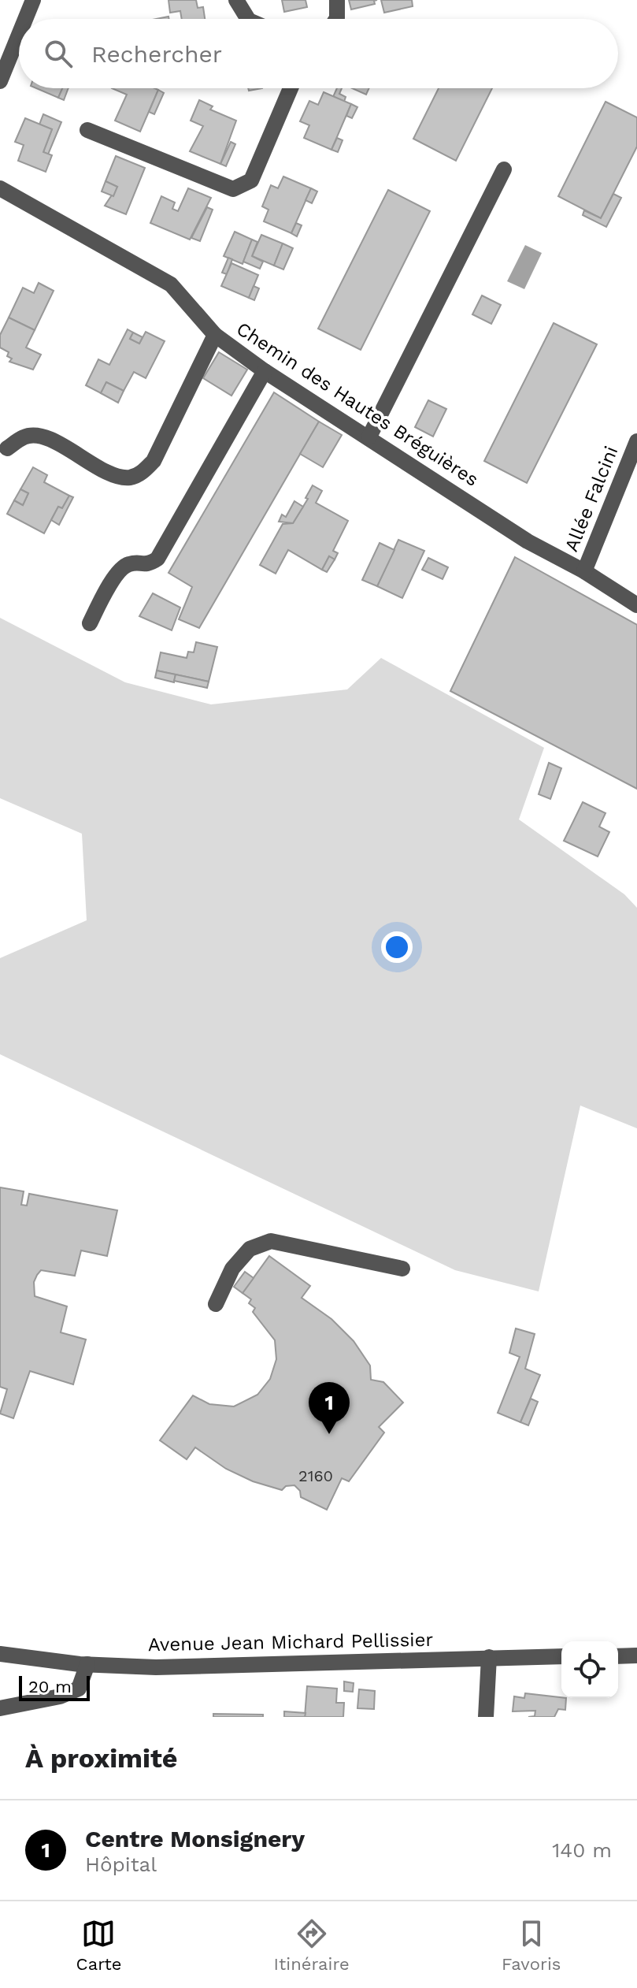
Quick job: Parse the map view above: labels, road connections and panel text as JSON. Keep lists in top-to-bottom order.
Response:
{
  "streets": {
    "street": ["Chemin des Hautes Bréguières", "Allée Falcini", "Avenue Jean Michard Pellissier"]
  },
  "crossings": [
    ["Chemin des Hautes Bréguières", "Allée Falcini"]
  ],
  "house_numbers": ["2160"],
  "scale_bar": "20 m",
  "page": {
    "search": "Rechercher",
    "pins": "1",
    "scale": "20 m",
    "heading": "À proximité",
    "list": [
      {
        "mark": "1",
        "name": "Centre Monsignery",
        "note": "Hôpital",
        "value": "140 m"
      }
    ],
    "nav": ["Carte", "Itinéraire", "Favoris"]
  }
}
